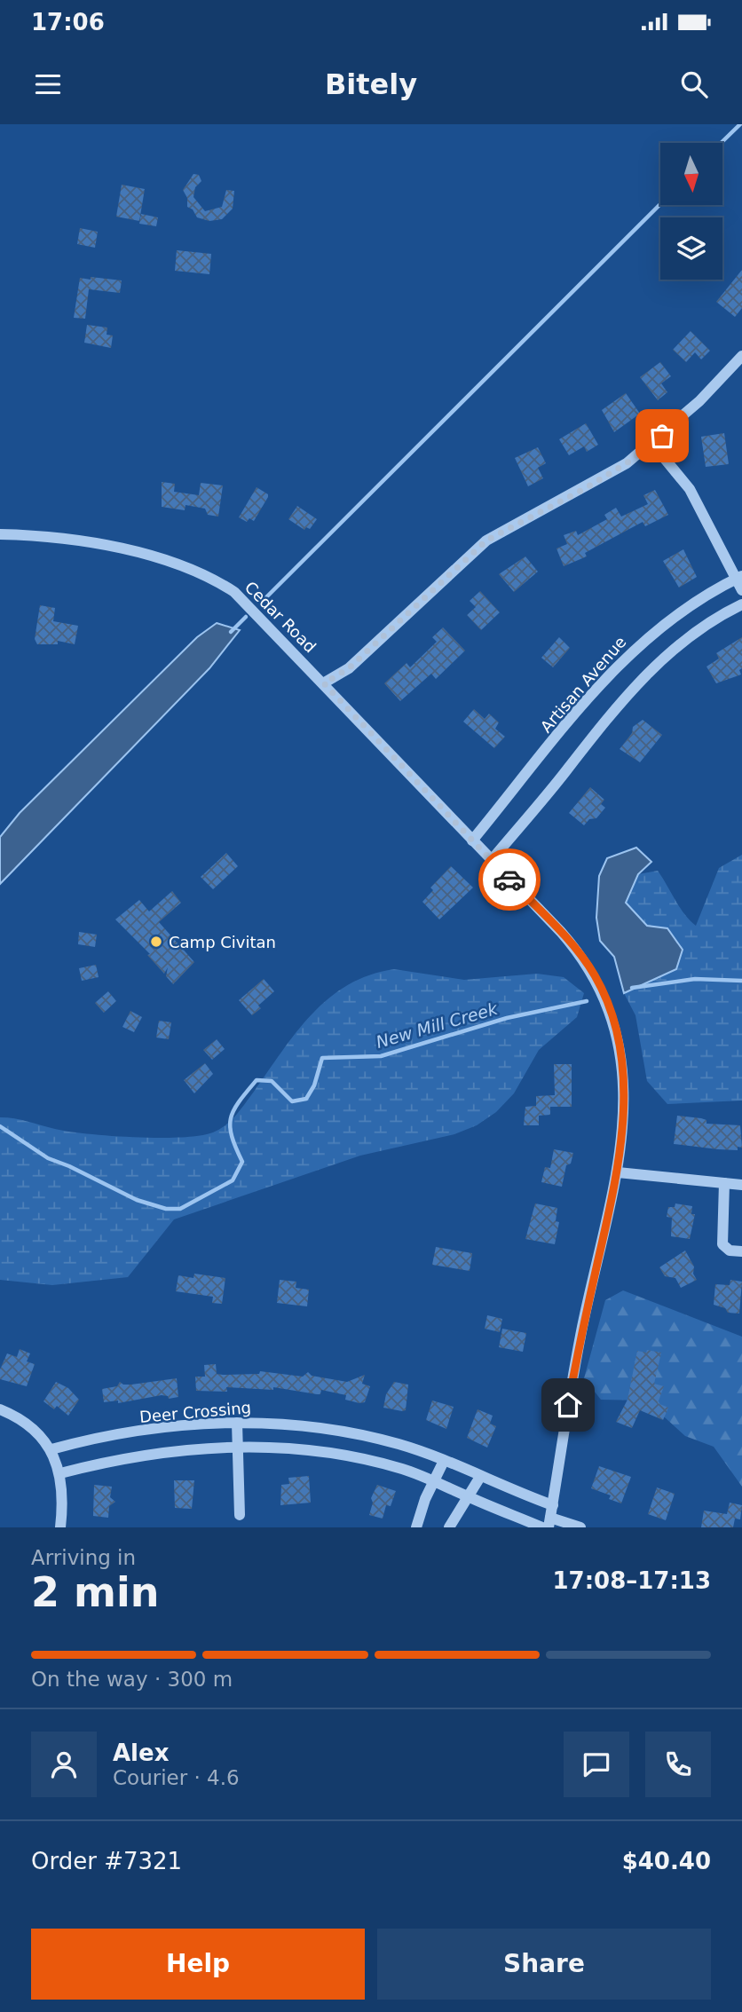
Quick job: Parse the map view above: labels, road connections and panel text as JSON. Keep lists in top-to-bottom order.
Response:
{
  "streets": {
    "street": ["Cedar Road", "Artisan Avenue", "Deer Crossing"]
  },
  "crossings": [
    ["Cedar Road", "Artisan Avenue"],
    ["Cedar Road", "Deer Crossing"]
  ],
  "water": ["New Mill Creek"],
  "places": ["Camp Civitan"],
  "north": "bottom",
  "page": {
    "status": "17:06",
    "header": "Bitely",
    "heading": ["2 min", "Arriving in", "17:08–17:13"],
    "panel": [
      "Alex",
      "Courier · 4.6",
      "Order #7321",
      "$40.40"
    ],
    "bar": "On the way · 300 m",
    "buttons": ["Help", "Share"]
  }
}
